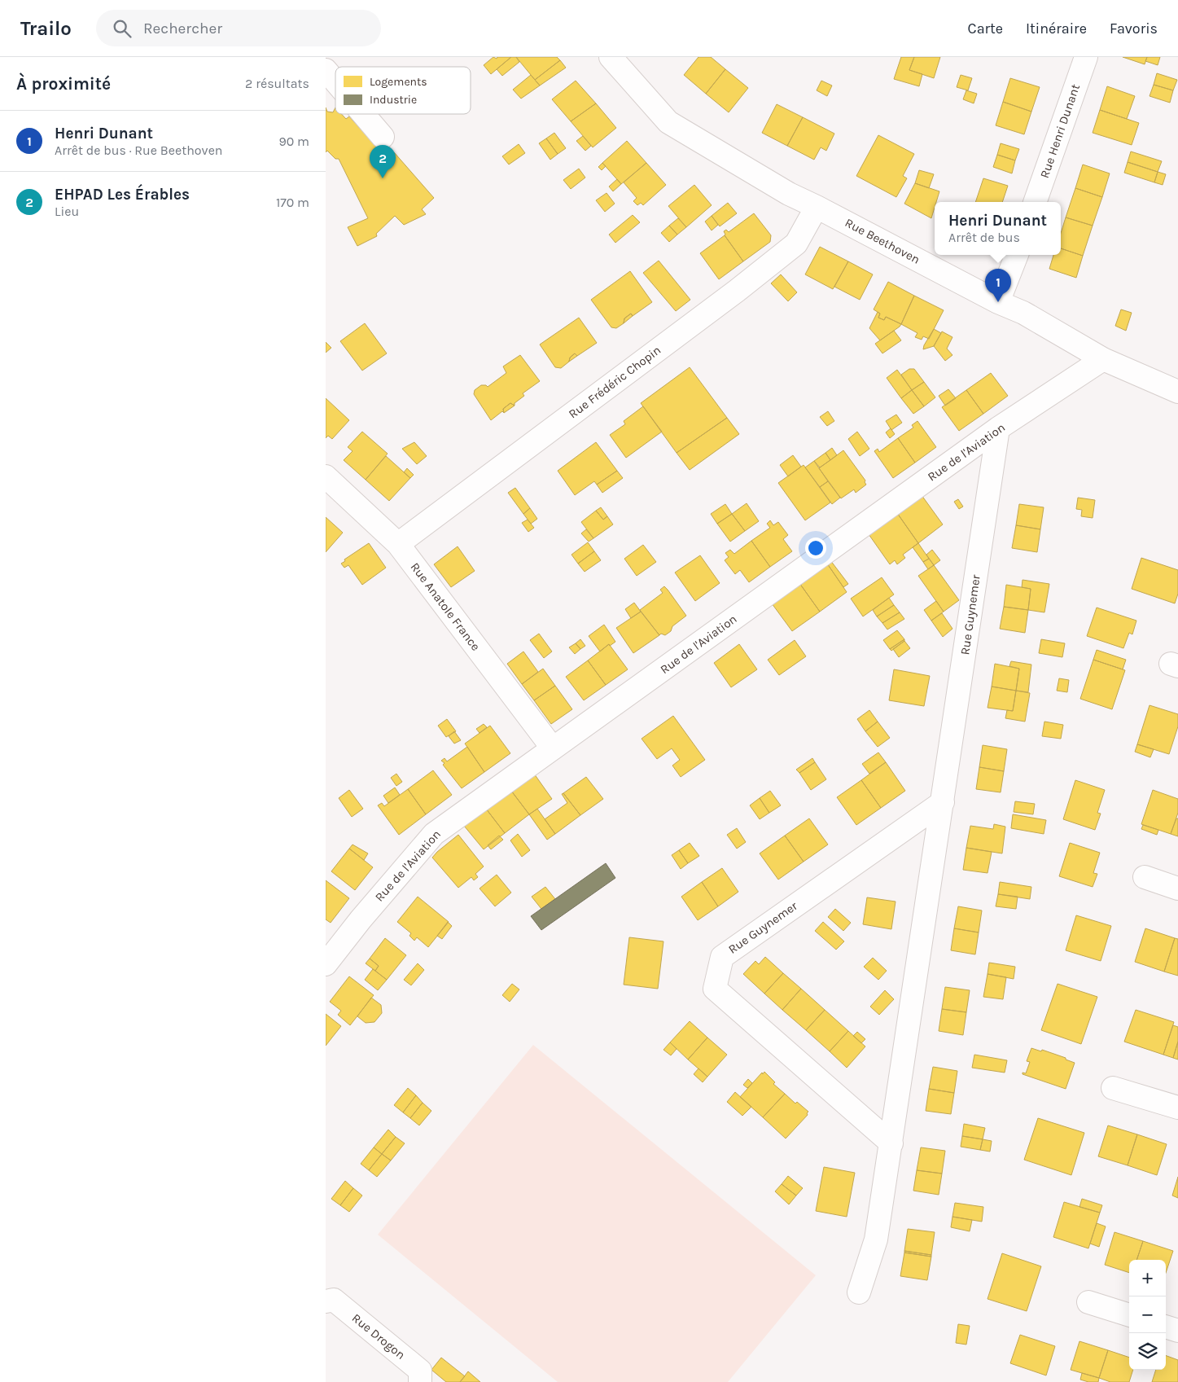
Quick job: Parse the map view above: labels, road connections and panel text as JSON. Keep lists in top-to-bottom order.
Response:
{
  "streets": {
    "street": [
      "Rue Henri Dunant",
      "Rue Beethoven",
      "Rue Frédéric Chopin",
      "Rue de l'Aviation",
      "Rue Anatole France",
      "Rue Guynemer",
      "Rue Drogon"
    ]
  },
  "crossings": [
    ["Rue Beethoven", "Rue Frédéric Chopin"],
    ["Rue Beethoven", "Rue de l'Aviation"],
    ["Rue Frédéric Chopin", "Rue Anatole France"],
    ["Rue de l'Aviation", "Rue Anatole France"],
    ["Rue de l'Aviation", "Rue Guynemer"]
  ],
  "legend": ["Logements", "Industrie"],
  "page": {
    "header": "Trailo",
    "search": "Rechercher",
    "nav": ["Carte", "Itinéraire", "Favoris"],
    "heading": ["À proximité", "2 résultats"],
    "list": [
      {
        "mark": "1",
        "name": "Henri Dunant",
        "note": "Arrêt de bus · Rue Beethoven",
        "value": "90 m"
      },
      {
        "mark": "2",
        "name": "EHPAD Les Érables",
        "note": "Lieu",
        "value": "170 m"
      }
    ],
    "pins": ["2", "1"],
    "popup": ["Henri Dunant", "Arrêt de bus"],
    "map_buttons": ["+", "−"]
  }
}
